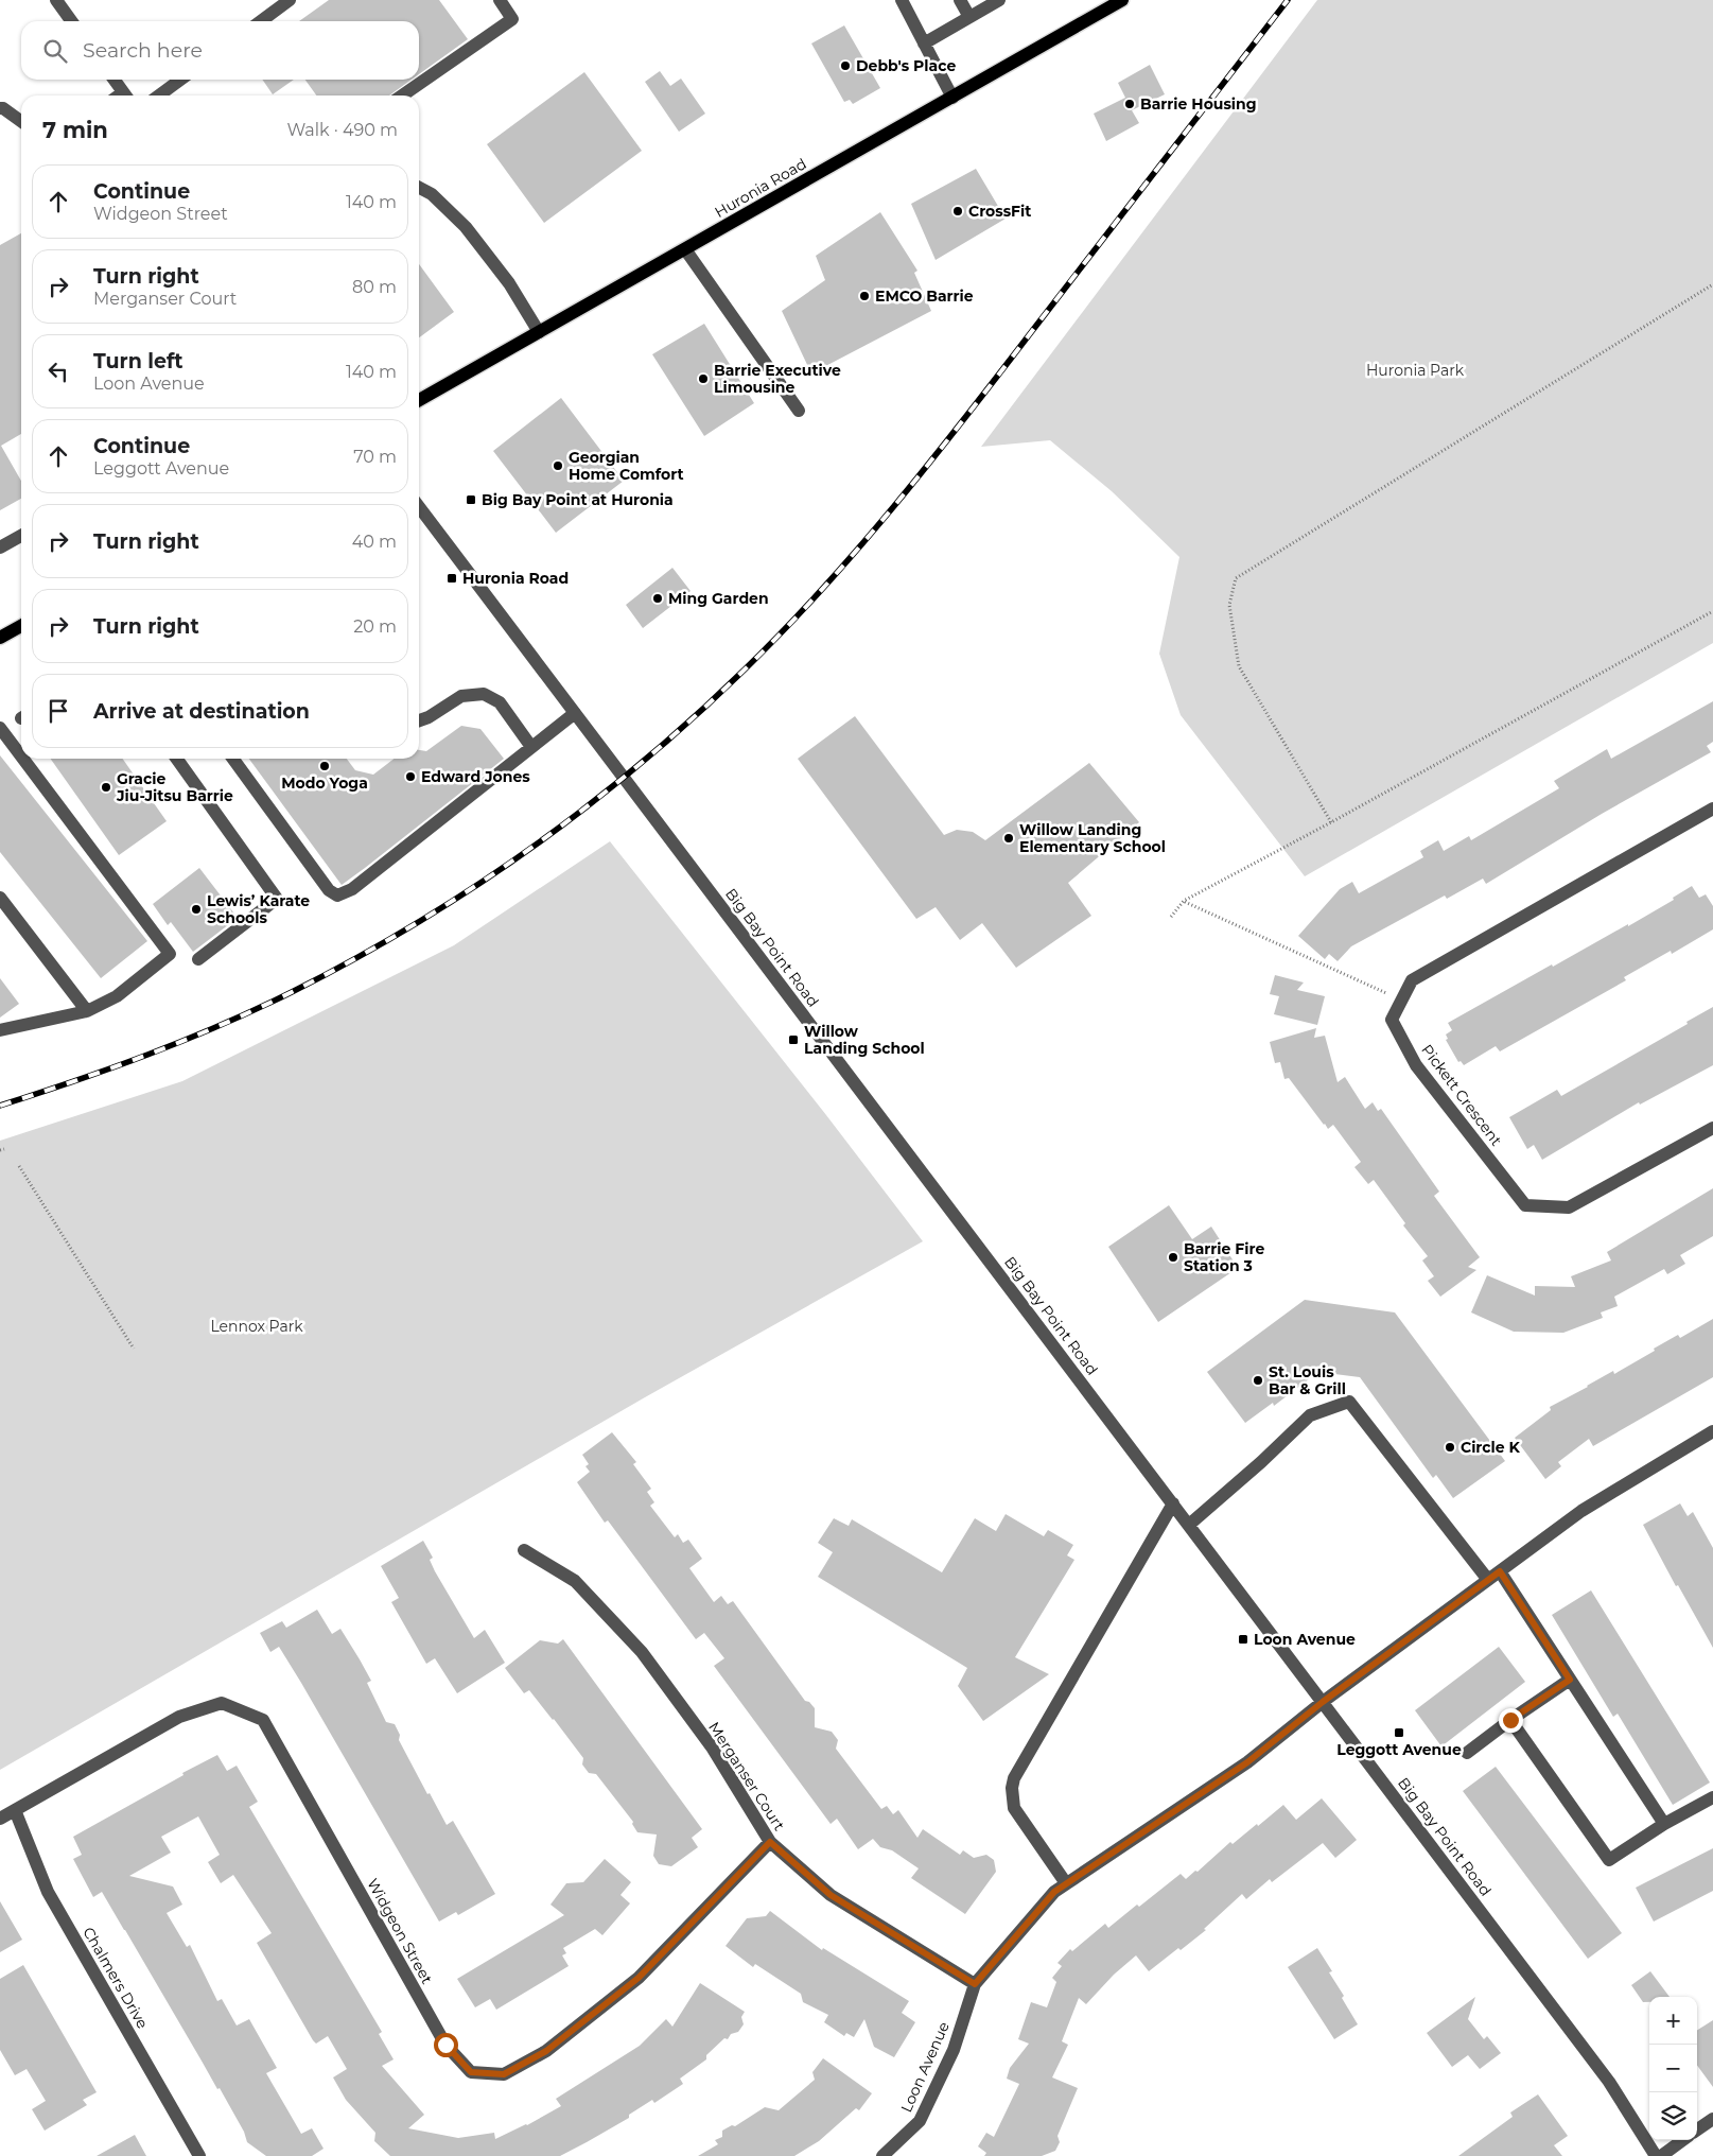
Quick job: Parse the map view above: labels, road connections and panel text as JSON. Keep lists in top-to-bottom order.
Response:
{
  "streets": {
    "main road": ["Huronia Road"],
    "street": [
      "Big Bay Point Road",
      "Pickett Crescent",
      "Merganser Court",
      "Widgeon Street",
      "Chalmers Drive",
      "Loon Avenue"
    ]
  },
  "crossings": [
    ["Big Bay Point Road", "Loon Avenue"],
    ["Merganser Court", "Widgeon Street"],
    ["Merganser Court", "Loon Avenue"],
    ["Widgeon Street", "Chalmers Drive"]
  ],
  "parks": ["Huronia Park", "Lennox Park"],
  "places": {
    "other": [
      "Debb's Place",
      "Barrie Housing",
      "CrossFit",
      "EMCO Barrie",
      "Barrie Executive Limousine",
      "Georgian Home Comfort",
      "Ming Garden",
      "Modo Yoga",
      "Edward Jones",
      "Gracie Jiu-Jitsu Barrie",
      "Willow Landing Elementary School",
      "Lewis’ Karate Schools",
      "Barrie Fire Station 3",
      "St. Louis Bar & Grill",
      "Circle K"
    ],
    "transit": [
      "Big Bay Point at Huronia",
      "Huronia Road",
      "Willow Landing School",
      "Loon Avenue",
      "Leggott Avenue"
    ]
  },
  "page": {
    "search": "Search here",
    "heading": ["7 min", "Walk · 490 m"],
    "list": [
      ["Continue", "Widgeon Street", "140 m"],
      ["Turn right", "Merganser Court", "80 m"],
      ["Turn left", "Loon Avenue", "140 m"],
      ["Continue", "Leggott Avenue", "70 m"],
      ["Turn right", "40 m"],
      ["Turn right", "20 m"],
      "Arrive at destination"
    ],
    "map_buttons": ["+", "−"]
  }
}
